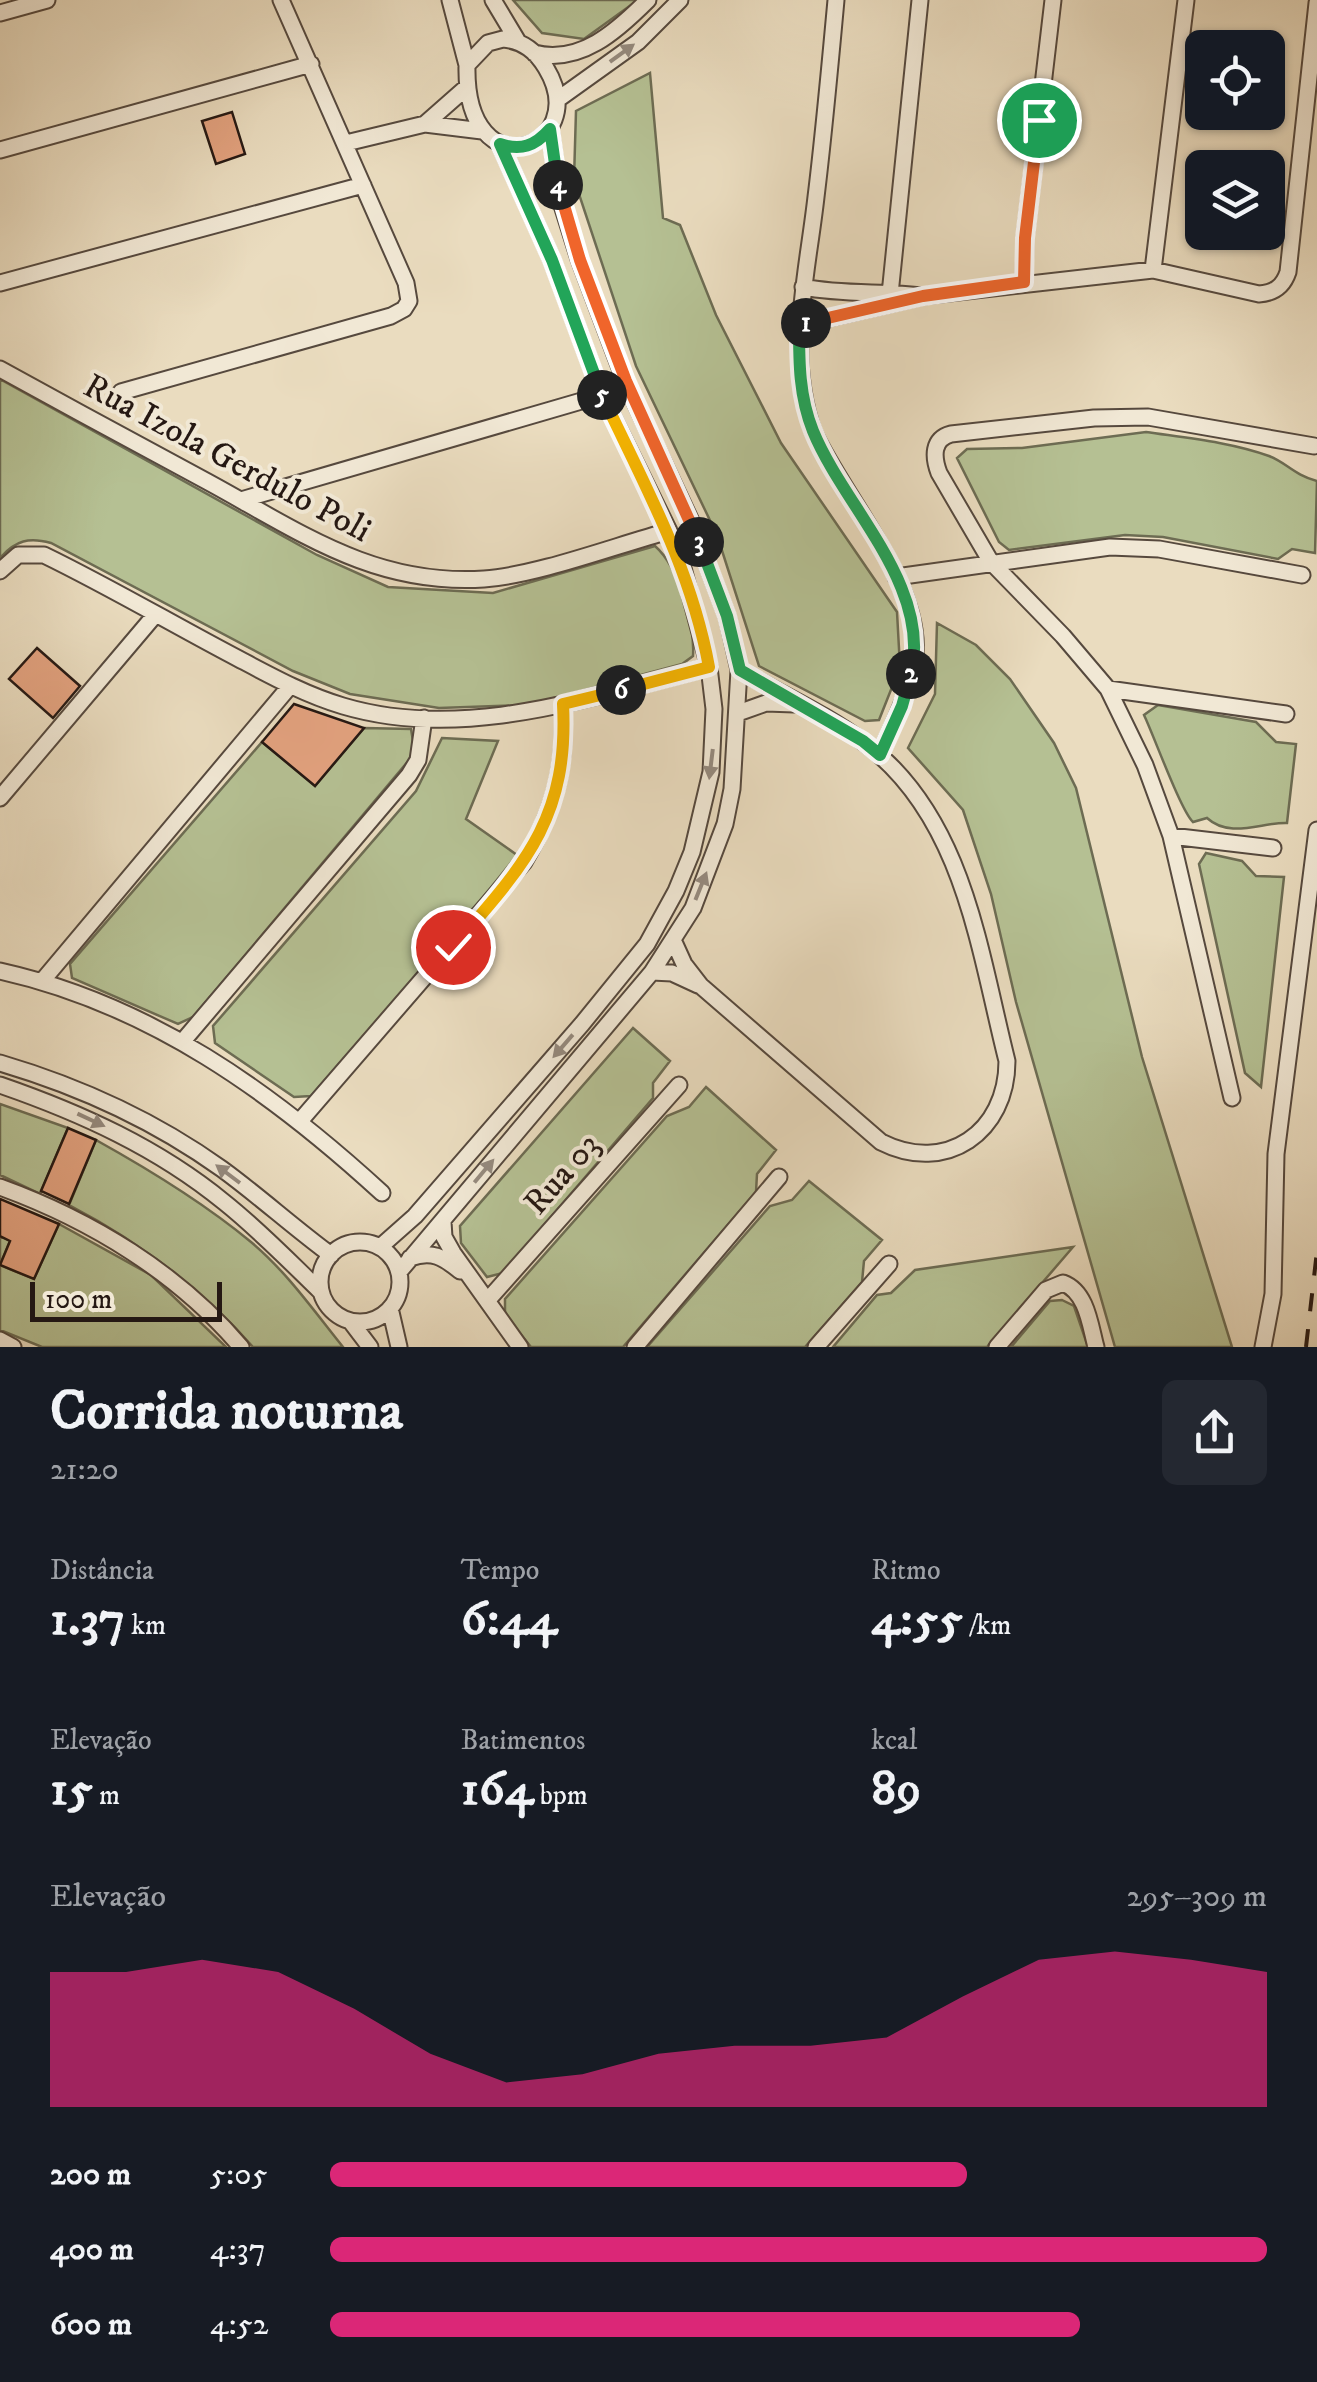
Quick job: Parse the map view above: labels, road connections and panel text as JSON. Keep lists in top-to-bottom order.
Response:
{
  "streets": {
    "street": ["Rua Izola Gerdulo Poli", "Rua 03"]
  },
  "scale_bar": "100 m",
  "page": {
    "pins": [
      "4",
      "1",
      "5",
      "3",
      "2",
      "6"
    ],
    "scale": "100 m",
    "heading": ["Corrida noturna", "21:20"],
    "stats": [
      ["Distância", "1.37 km"],
      ["Tempo", "6:44"],
      ["Ritmo", "4:55 /km"],
      ["Elevação", "15 m"],
      ["Batimentos", "164 bpm"],
      ["kcal", "89"]
    ],
    "chart": ["Elevação", "295–309 m"],
    "list": [
      {
        "name": "200 m",
        "note": "5:05"
      },
      {
        "name": "400 m",
        "note": "4:37"
      },
      {
        "name": "600 m",
        "note": "4:52"
      }
    ]
  }
}
